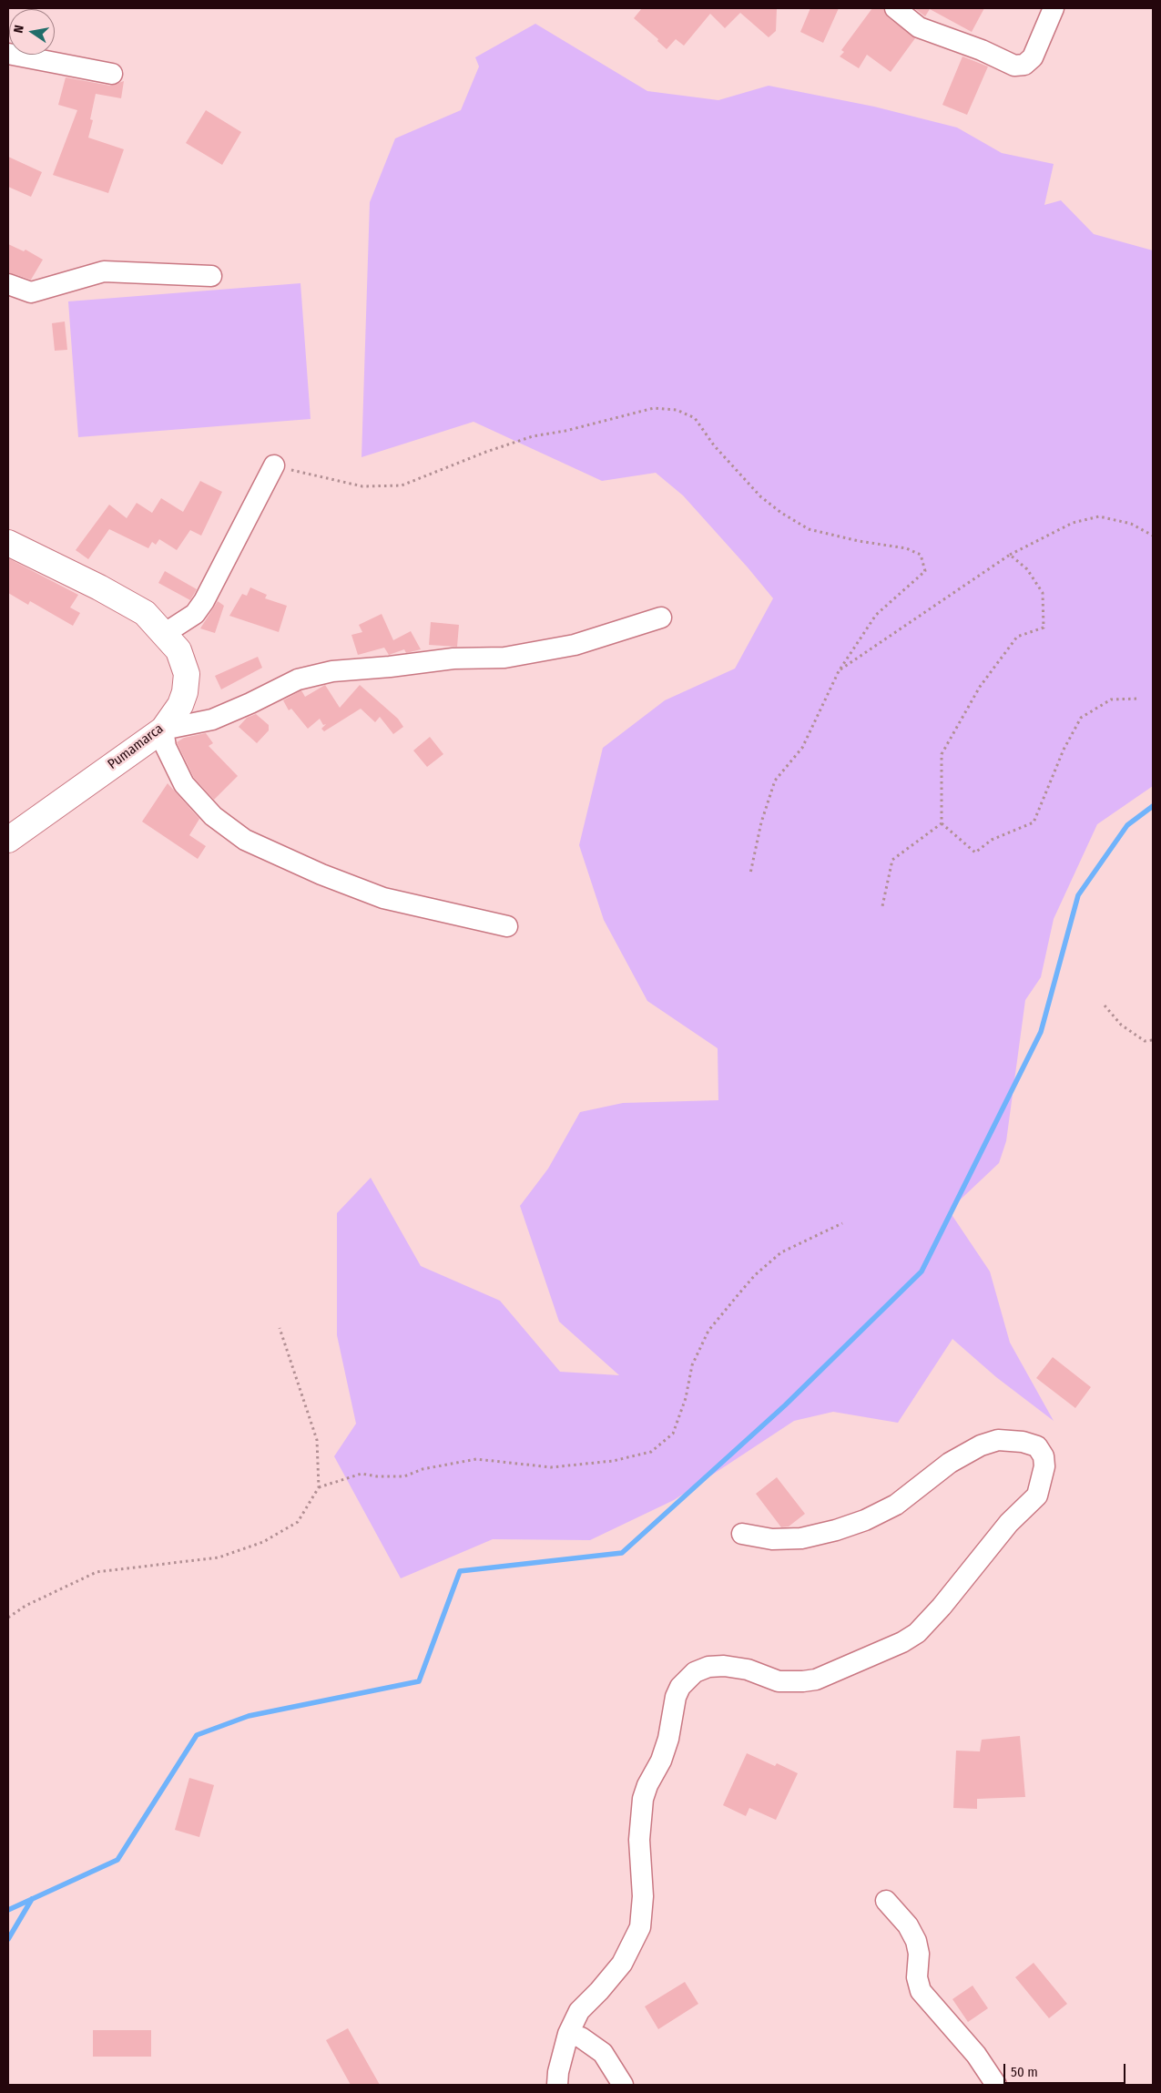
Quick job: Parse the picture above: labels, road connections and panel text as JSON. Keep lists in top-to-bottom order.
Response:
{
  "streets": {
    "main road": ["Pumamarca"]
  },
  "scale_bar": "50 m",
  "north": "left"
}
